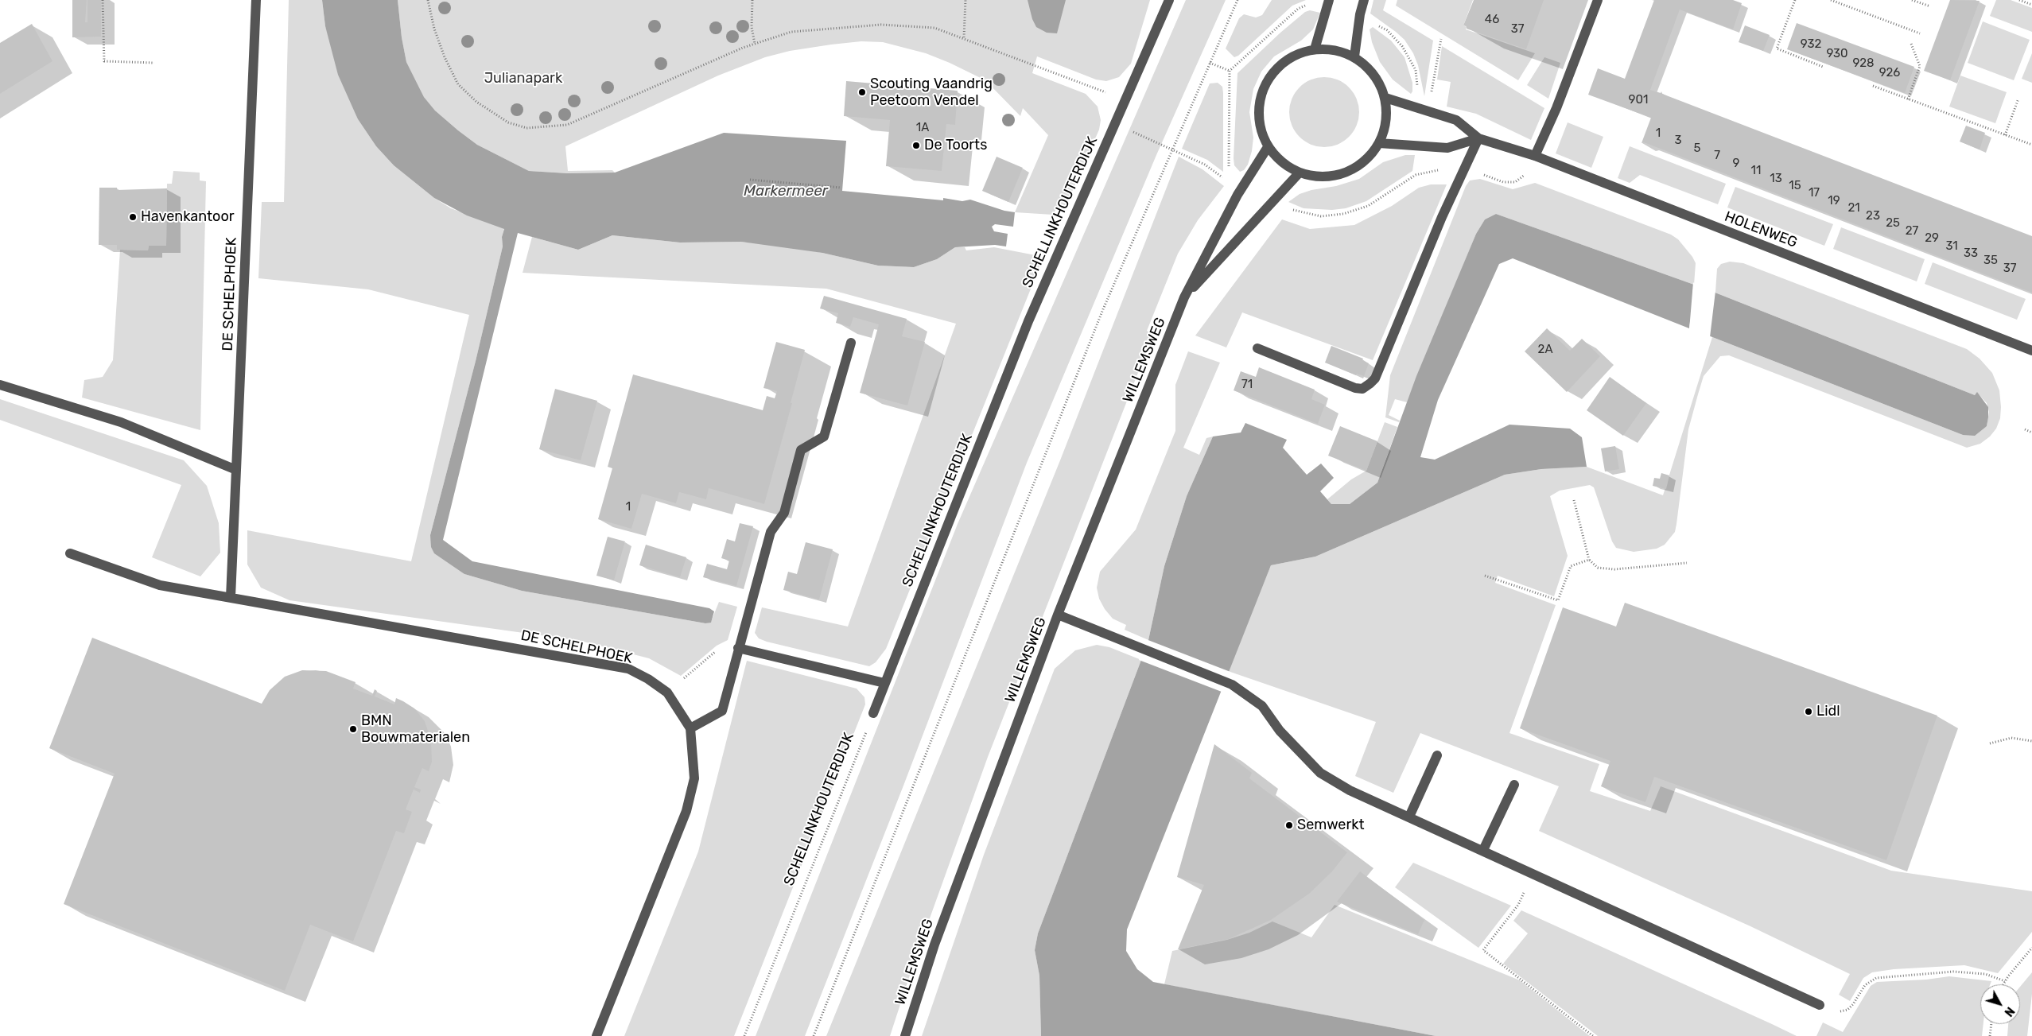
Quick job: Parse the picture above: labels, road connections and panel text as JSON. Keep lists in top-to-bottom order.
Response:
{
  "streets": {
    "street": [
      "SCHELLINKHOUTERDIJK",
      "HOLENWEG",
      "DE SCHELPHOEK",
      "WILLEMSWEG"
    ]
  },
  "crossings": [
    ["HOLENWEG", "WILLEMSWEG"]
  ],
  "water": ["Markermeer"],
  "parks": ["Julianapark"],
  "places": [
    "Scouting Vaandrig Peetoom Vendel",
    "De Toorts",
    "Havenkantoor",
    "Lidl",
    "BMN Bouwmaterialen",
    "Semwerkt"
  ],
  "house_numbers": [
    "46",
    "37",
    "932",
    "930",
    "928",
    "926",
    "901",
    "1A",
    "1",
    "3",
    "5",
    "7",
    "9",
    "11",
    "13",
    "15",
    "17",
    "19",
    "21",
    "23",
    "25",
    "27",
    "29",
    "31",
    "33",
    "35",
    "37",
    "2A",
    "71",
    "1"
  ],
  "north": "bottom right"
}
